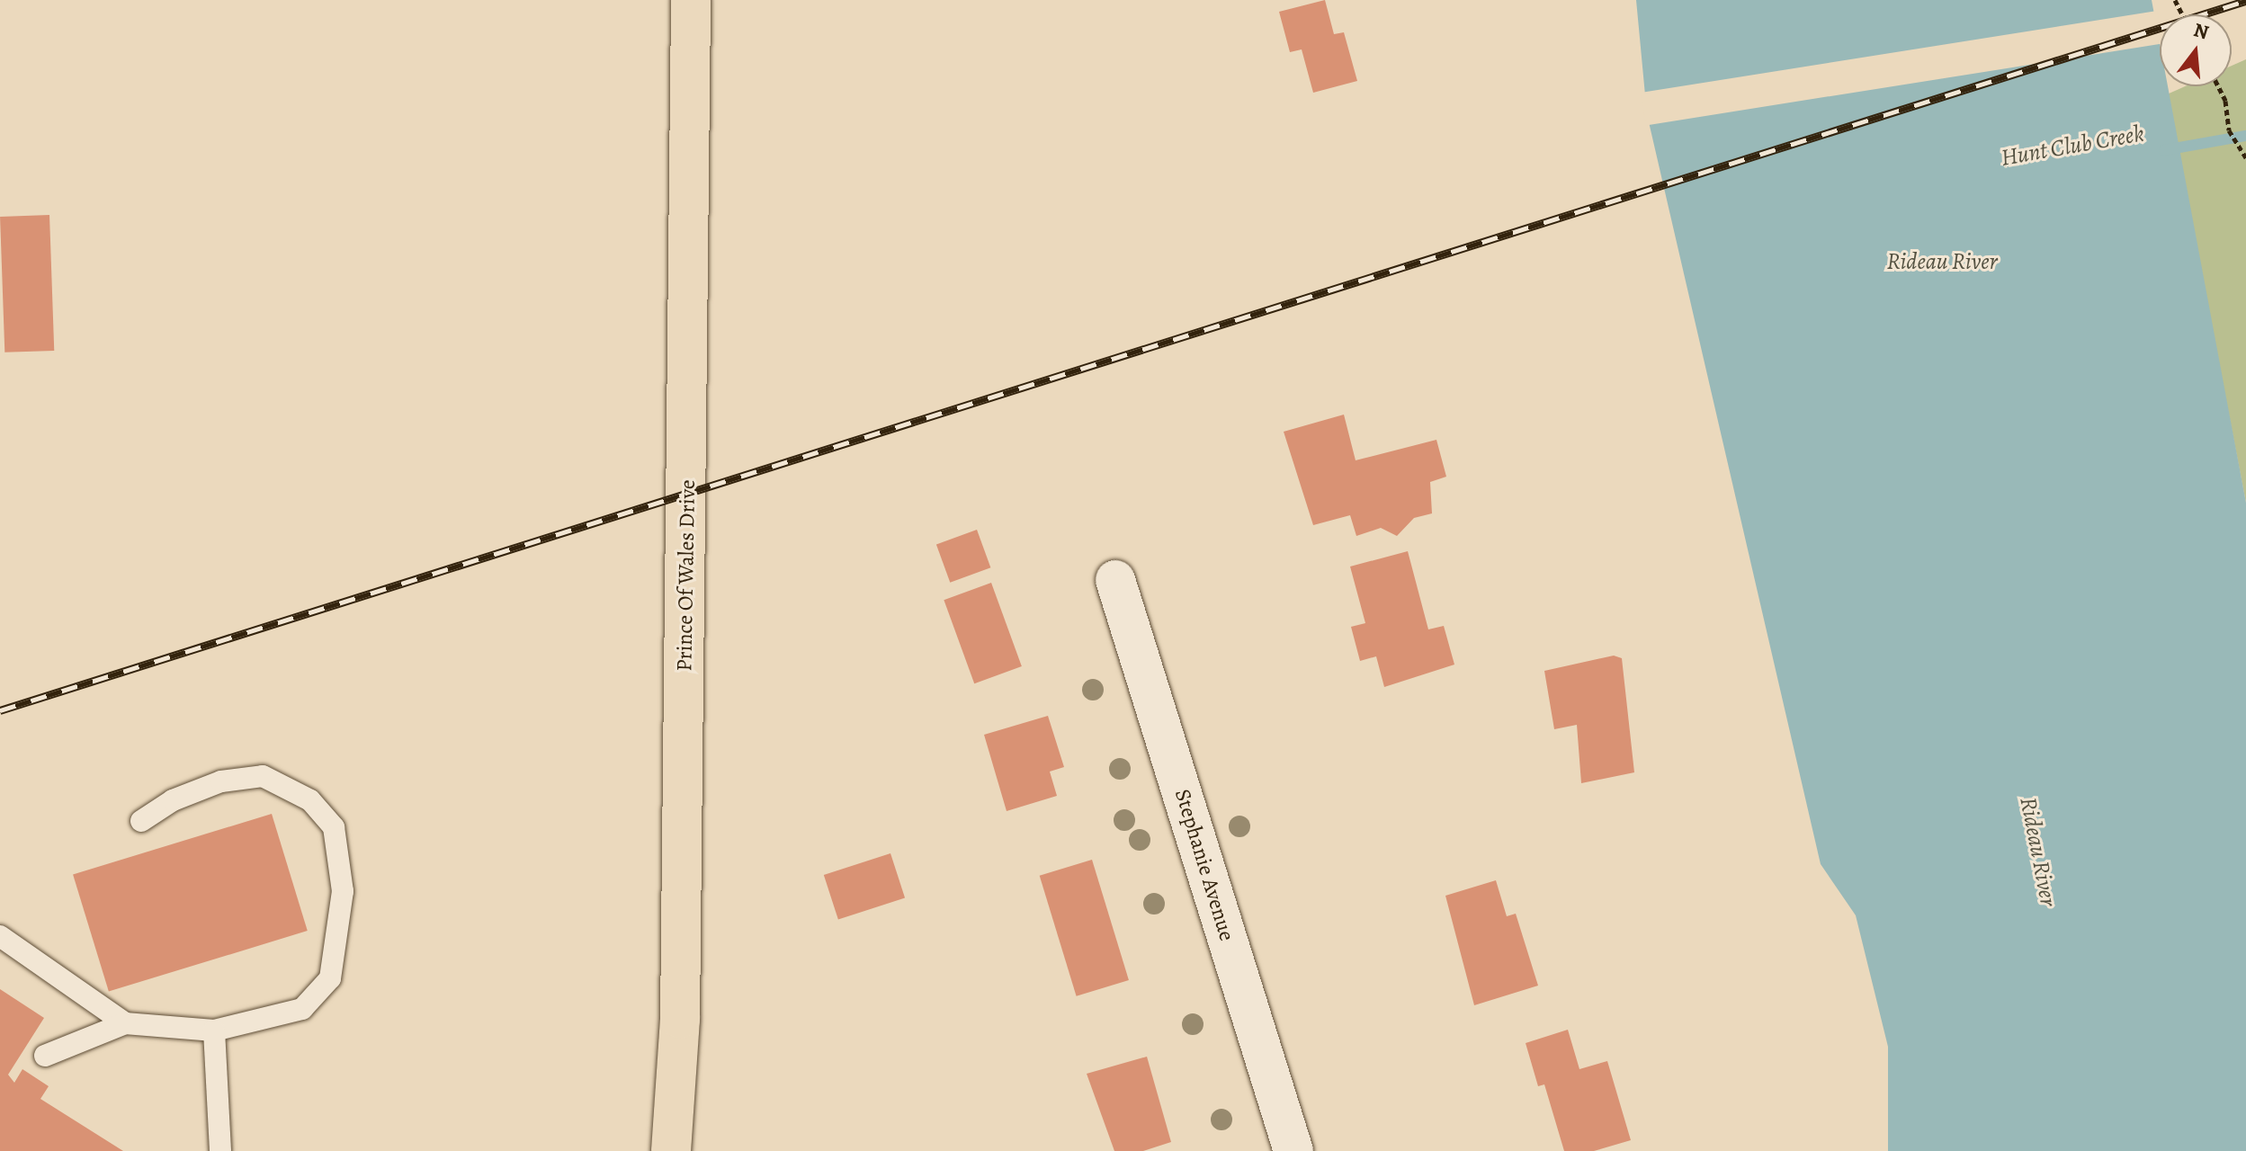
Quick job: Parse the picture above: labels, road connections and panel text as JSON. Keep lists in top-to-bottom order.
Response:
{
  "streets": {
    "main road": ["Prince Of Wales Drive"],
    "street": ["Stephanie Avenue"]
  },
  "water": ["Hunt Club Creek", "Rideau River"],
  "north": "top"
}
